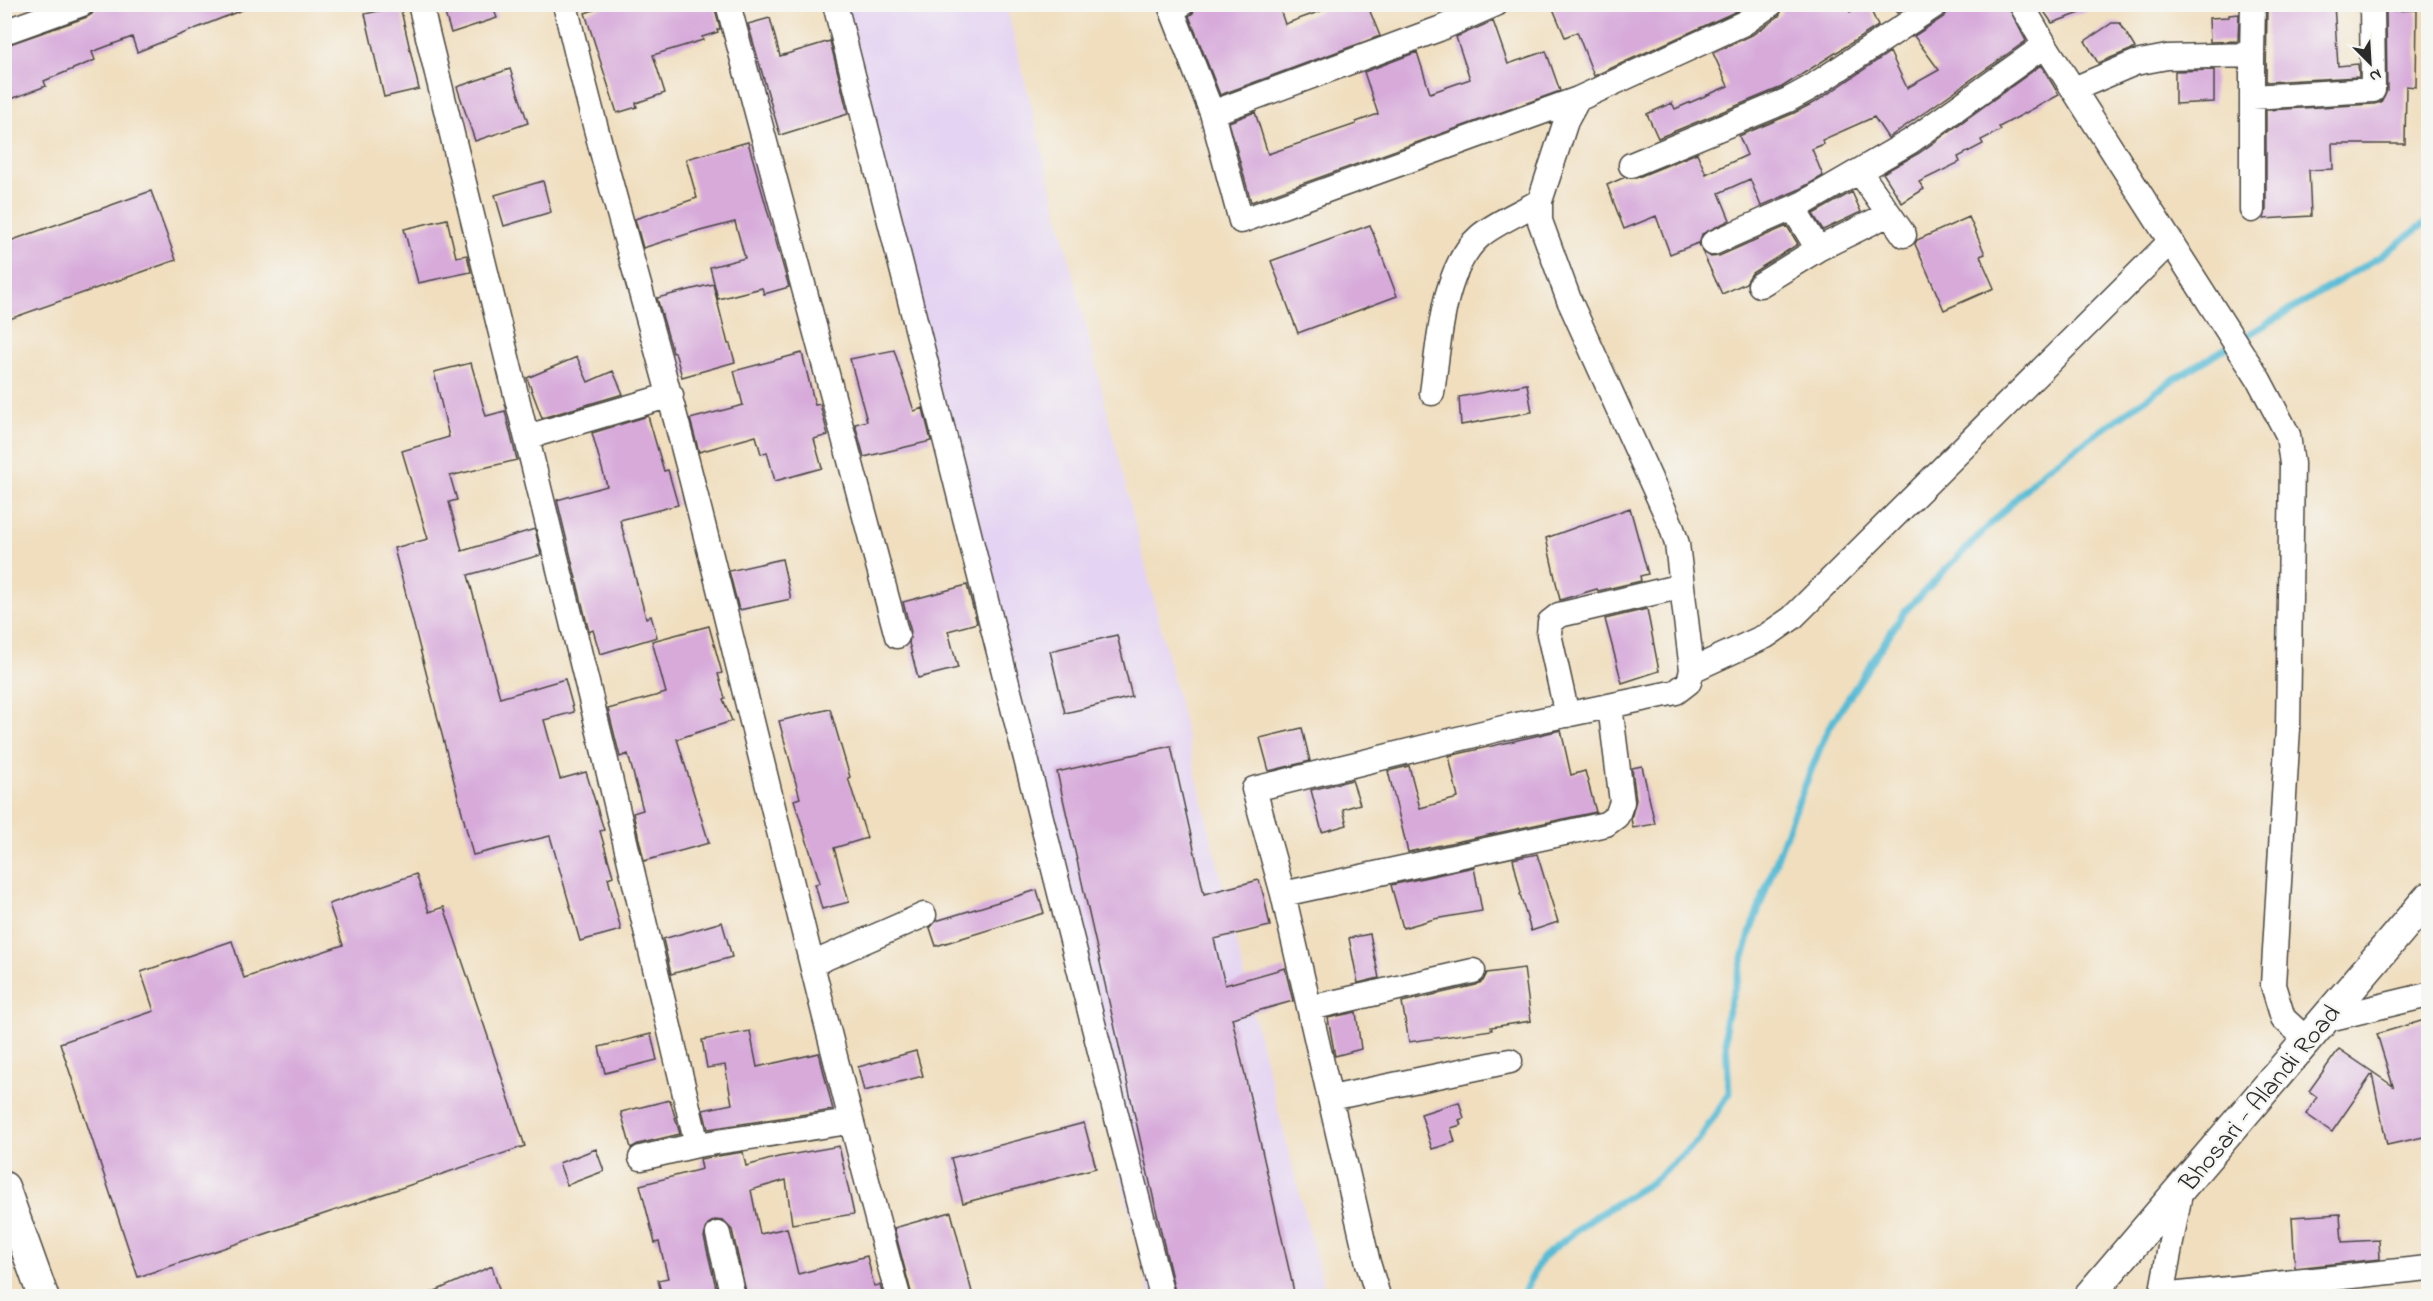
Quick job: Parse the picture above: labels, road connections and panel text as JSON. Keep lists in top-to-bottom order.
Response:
{
  "streets": {
    "main road": ["Bhosari - Alandi Road"]
  },
  "north": "bottom right"
}
